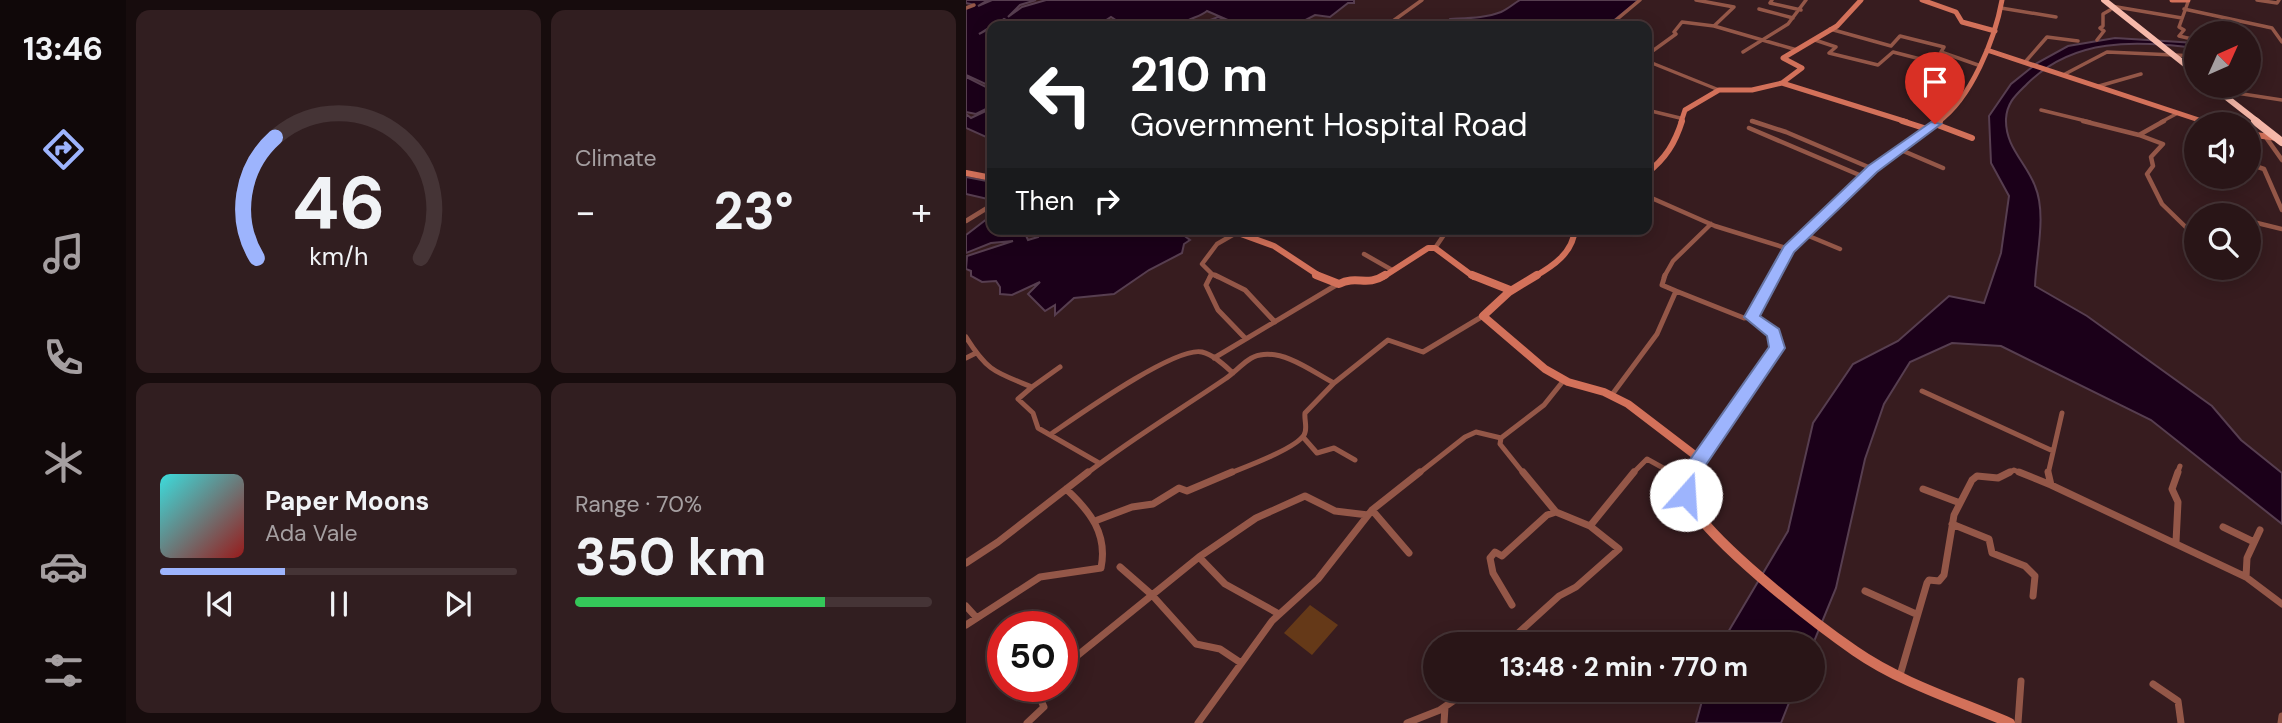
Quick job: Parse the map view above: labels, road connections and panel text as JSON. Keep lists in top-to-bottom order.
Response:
{
  "north": "top right",
  "page": {
    "tabs": "13:46",
    "tile": [
      "Climate",
      ["Range · 70%", "350 km"]
    ],
    "turn": ["210 m", "Government Hospital Road"],
    "then": "Then",
    "heat": ["−", "23°", "+"],
    "song": ["Paper Moons", "Ada Vale"],
    "limit": "50",
    "trip": "13:48 · 2 min · 770 m",
    "gauge": ["46", "km/h"]
  }
}
